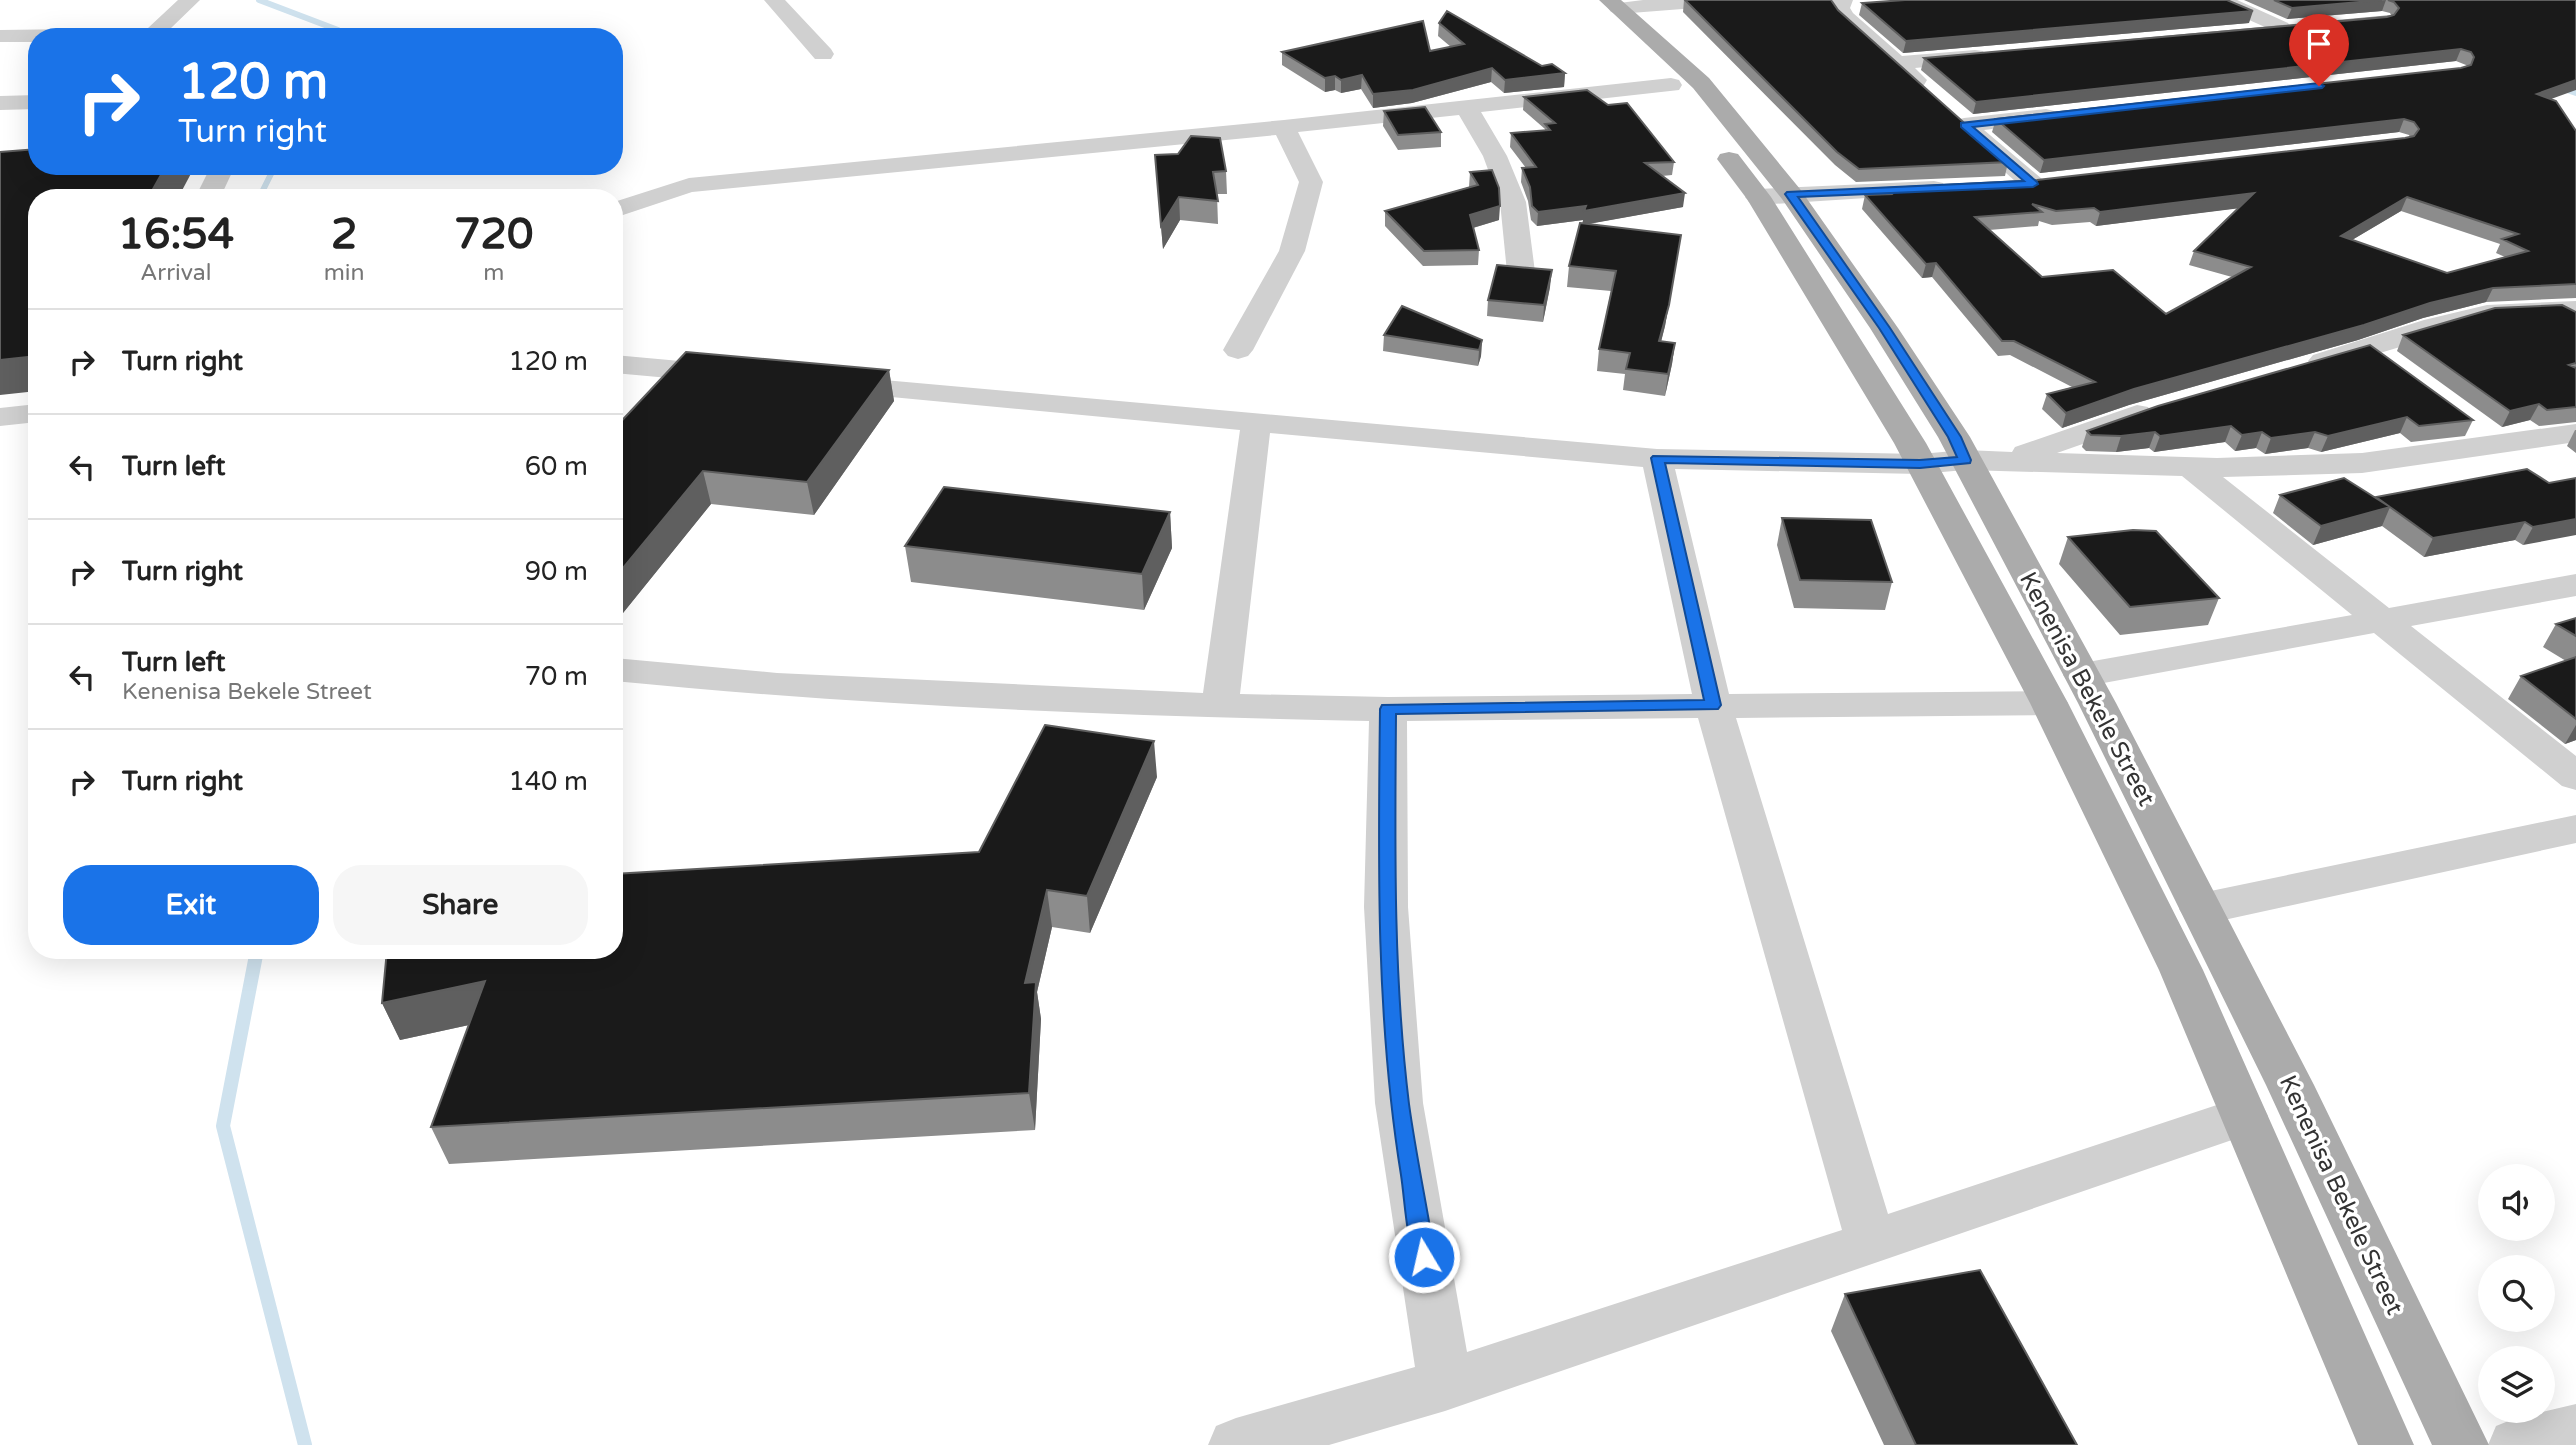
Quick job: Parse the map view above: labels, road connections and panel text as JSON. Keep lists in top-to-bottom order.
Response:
{
  "streets": {
    "main road": ["Kenenisa Bekele Street"]
  },
  "page": {
    "turn": ["120 m", "Turn right"],
    "eta": [
      "16:54",
      "Arrival",
      "2",
      "min",
      "720",
      "m"
    ],
    "list": [
      {
        "name": "Turn right",
        "value": "120 m"
      },
      {
        "name": "Turn left",
        "value": "60 m"
      },
      {
        "name": "Turn right",
        "value": "90 m"
      },
      {
        "name": "Turn left",
        "note": "Kenenisa Bekele Street",
        "value": "70 m"
      },
      {
        "name": "Turn right",
        "value": "140 m"
      }
    ],
    "buttons": ["Exit", "Share"]
  }
}
